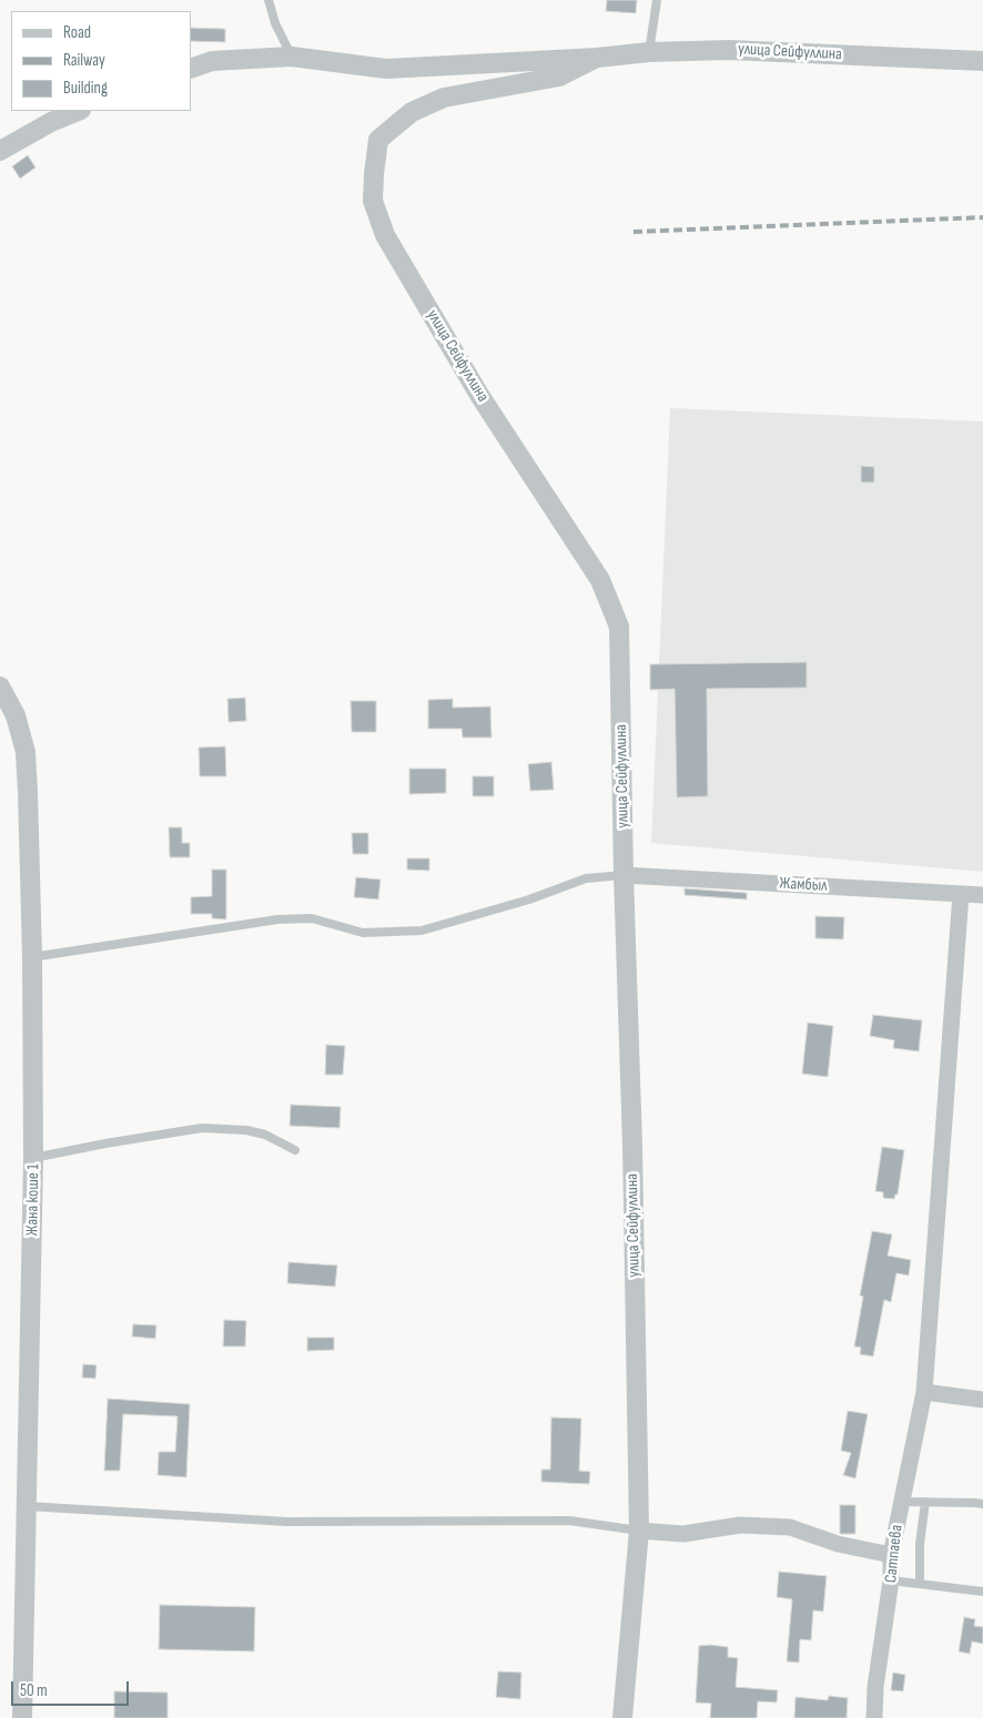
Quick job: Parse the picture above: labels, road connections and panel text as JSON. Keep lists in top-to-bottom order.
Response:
{
  "streets": {
    "street": [
      "улица Сейфуллина",
      "Жамбыл",
      "Жана коше 1",
      "Сатпаева"
    ]
  },
  "crossings": [
    ["улица Сейфуллина", "Жамбыл"],
    ["Жамбыл", "Сатпаева"]
  ],
  "legend": ["Road", "Railway", "Building"],
  "scale_bar": "50 m"
}
